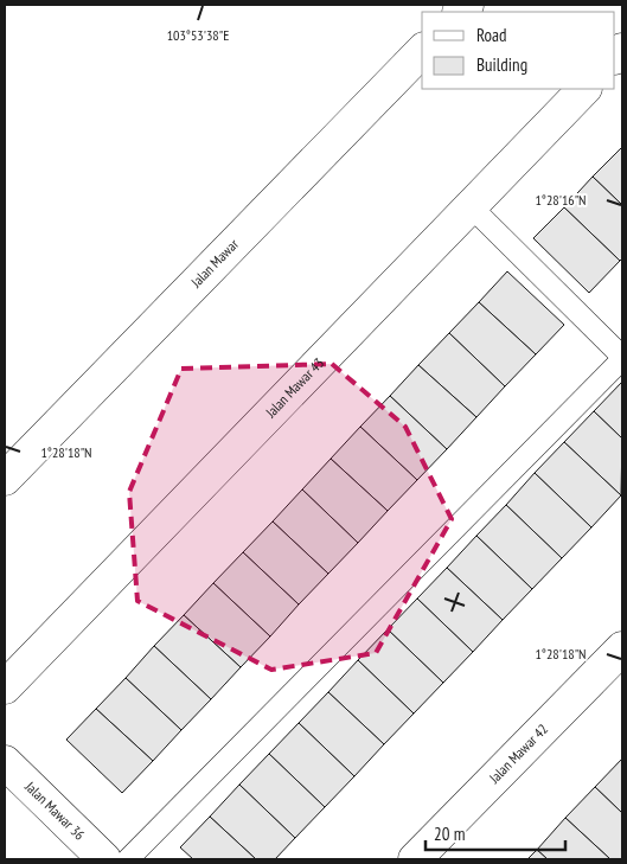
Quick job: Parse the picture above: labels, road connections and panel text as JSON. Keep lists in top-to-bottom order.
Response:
{
  "streets": {
    "street": [
      "Jalan Mawar",
      "Jalan Mawar 43",
      "Jalan Mawar 42",
      "Jalan Mawar 36"
    ]
  },
  "legend": ["Road", "Building"],
  "scale_bar": "20 m",
  "coordinates": ["103°53'38\"E", "1°28'16\"N", "1°28'18\"N"]
}
